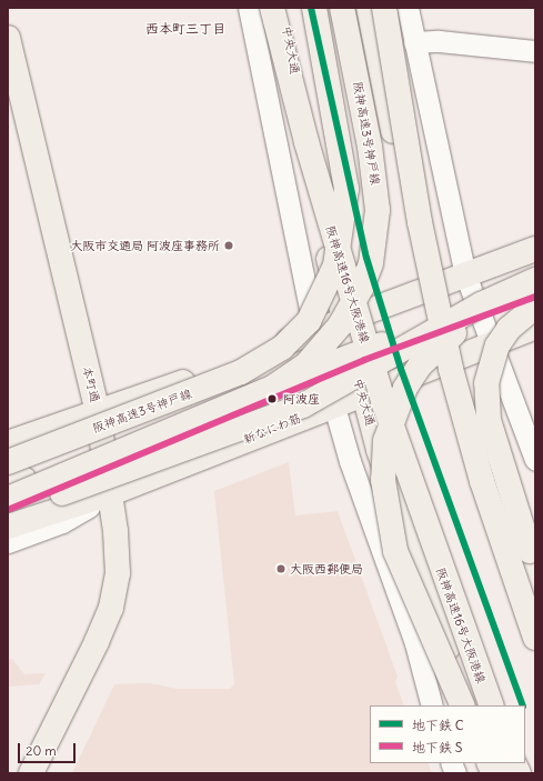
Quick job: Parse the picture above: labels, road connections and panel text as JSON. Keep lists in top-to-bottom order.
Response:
{
  "streets": {
    "main road": [
      "中央大通",
      "阪神高速3号神戸線",
      "阪神高速16号大阪港線",
      "本町通",
      "新なにわ筋"
    ]
  },
  "crossings": [
    ["中央大通", "新なにわ筋"],
    ["本町通", "新なにわ筋"]
  ],
  "districts": ["西本町三丁目"],
  "places": ["大阪市交通局 阿波座事務所", "阿波座", "大阪西郵便局"],
  "lines": ["metro line C", "metro line S"],
  "legend": ["地下鉄 C", "地下鉄 S"],
  "scale_bar": "20 m"
}
